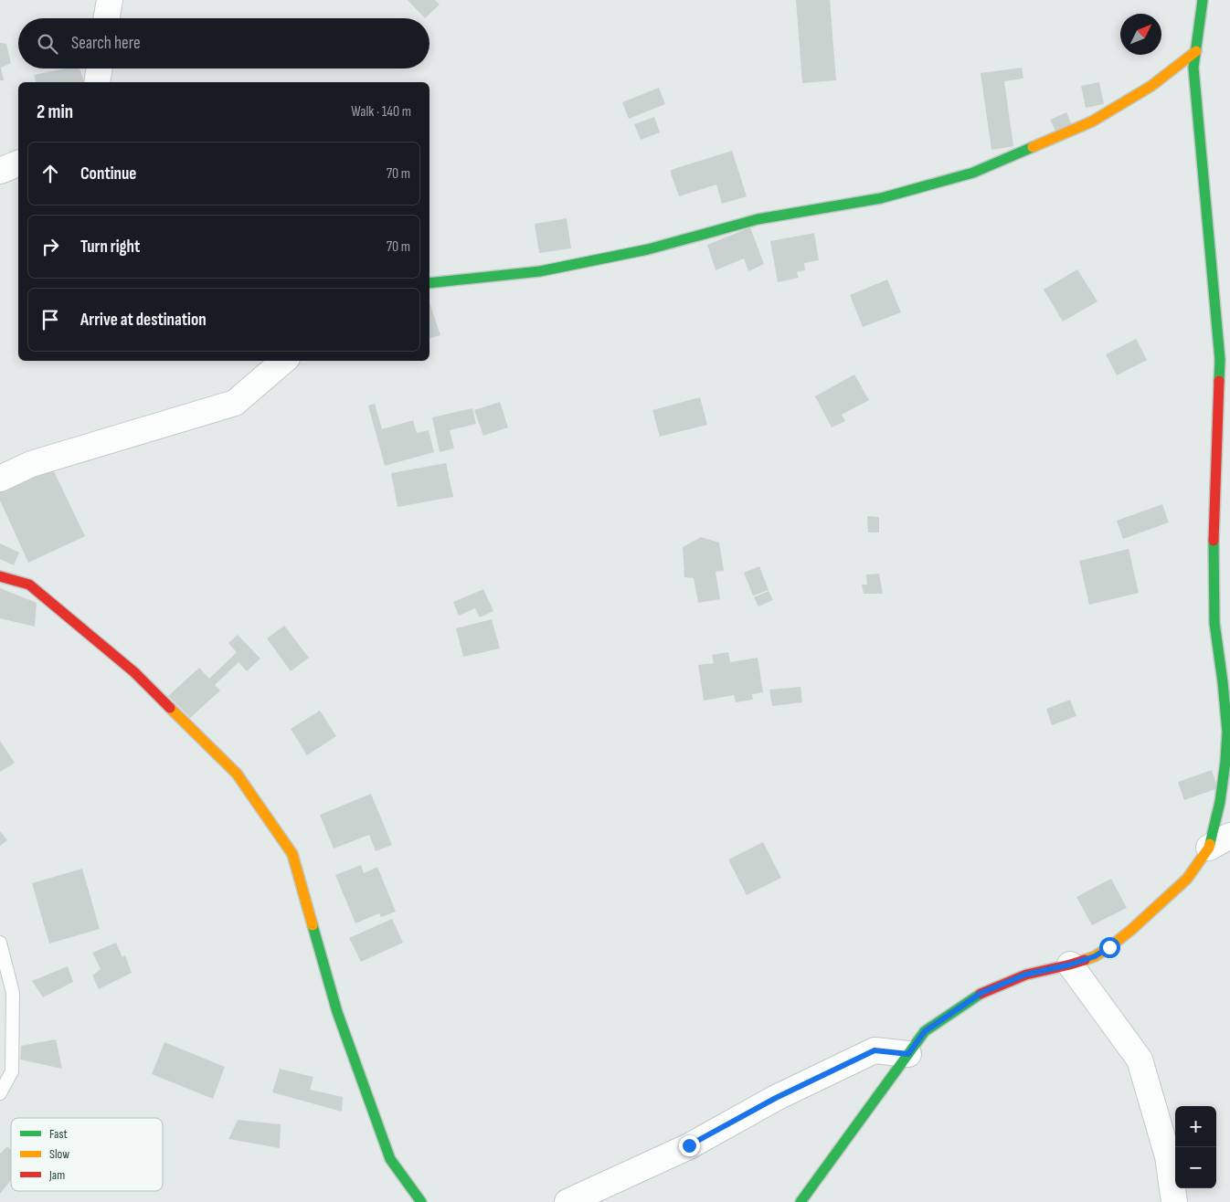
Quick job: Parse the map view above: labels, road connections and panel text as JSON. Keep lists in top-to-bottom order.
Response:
{
  "legend": ["Fast", "Slow", "Jam"],
  "north": "top right",
  "page": {
    "search": "Search here",
    "heading": ["2 min", "Walk · 140 m"],
    "list": [
      ["Continue", "70 m"],
      ["Turn right", "70 m"],
      "Arrive at destination"
    ],
    "map_buttons": ["+", "−"]
  }
}
